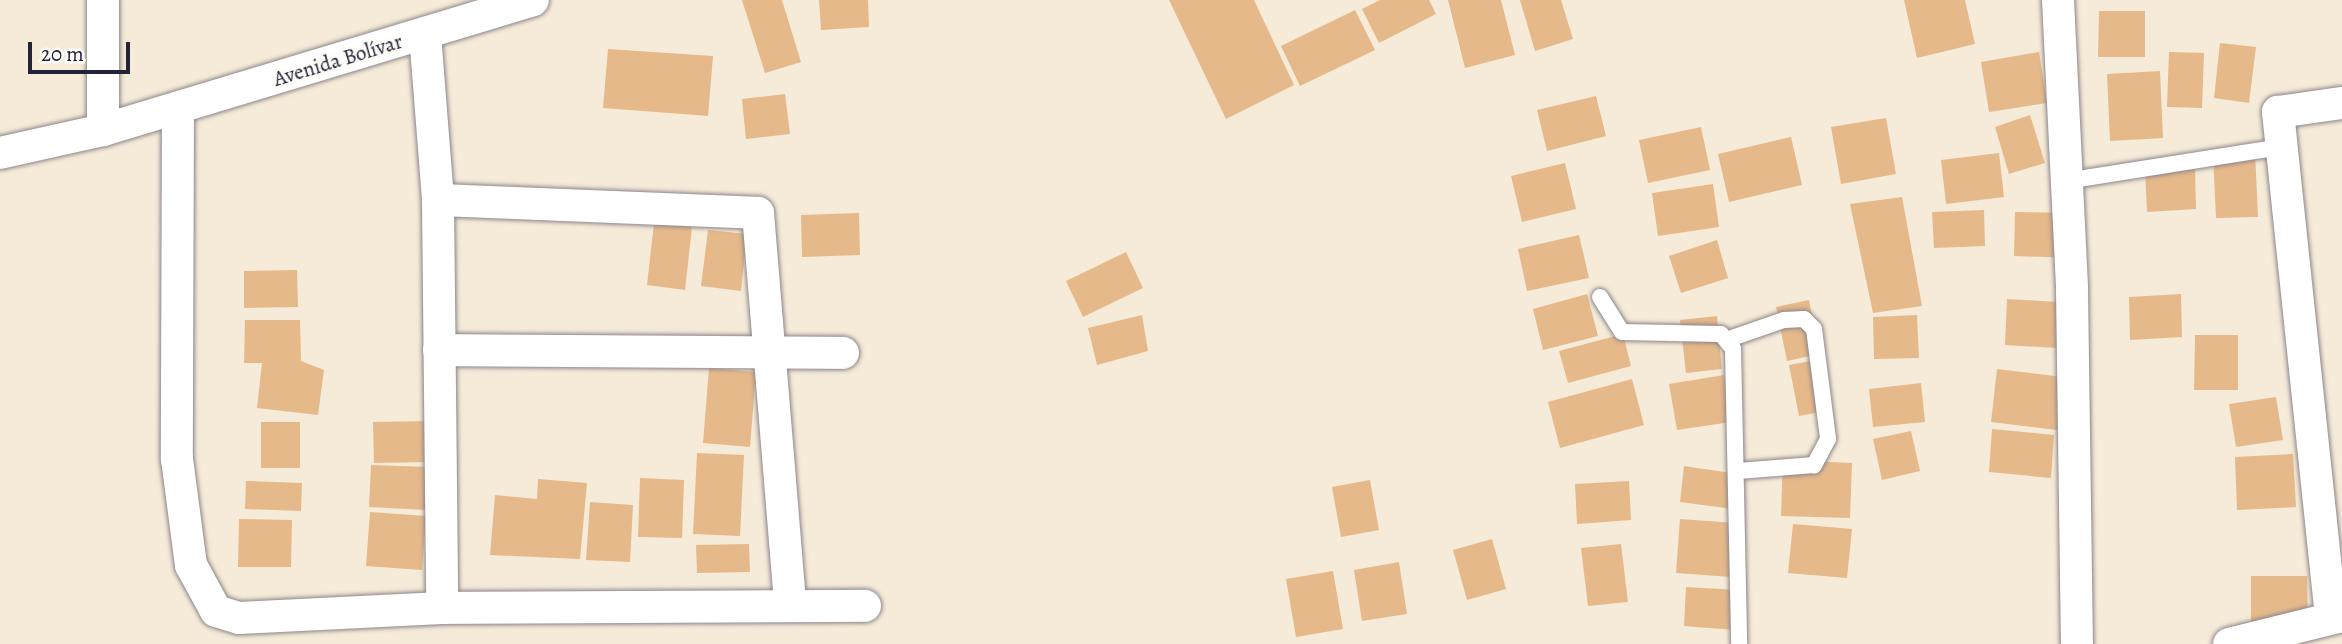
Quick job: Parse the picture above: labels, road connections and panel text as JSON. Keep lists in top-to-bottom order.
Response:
{
  "streets": {
    "street": ["Avenida Bolívar"]
  },
  "scale_bar": "20 m"
}
